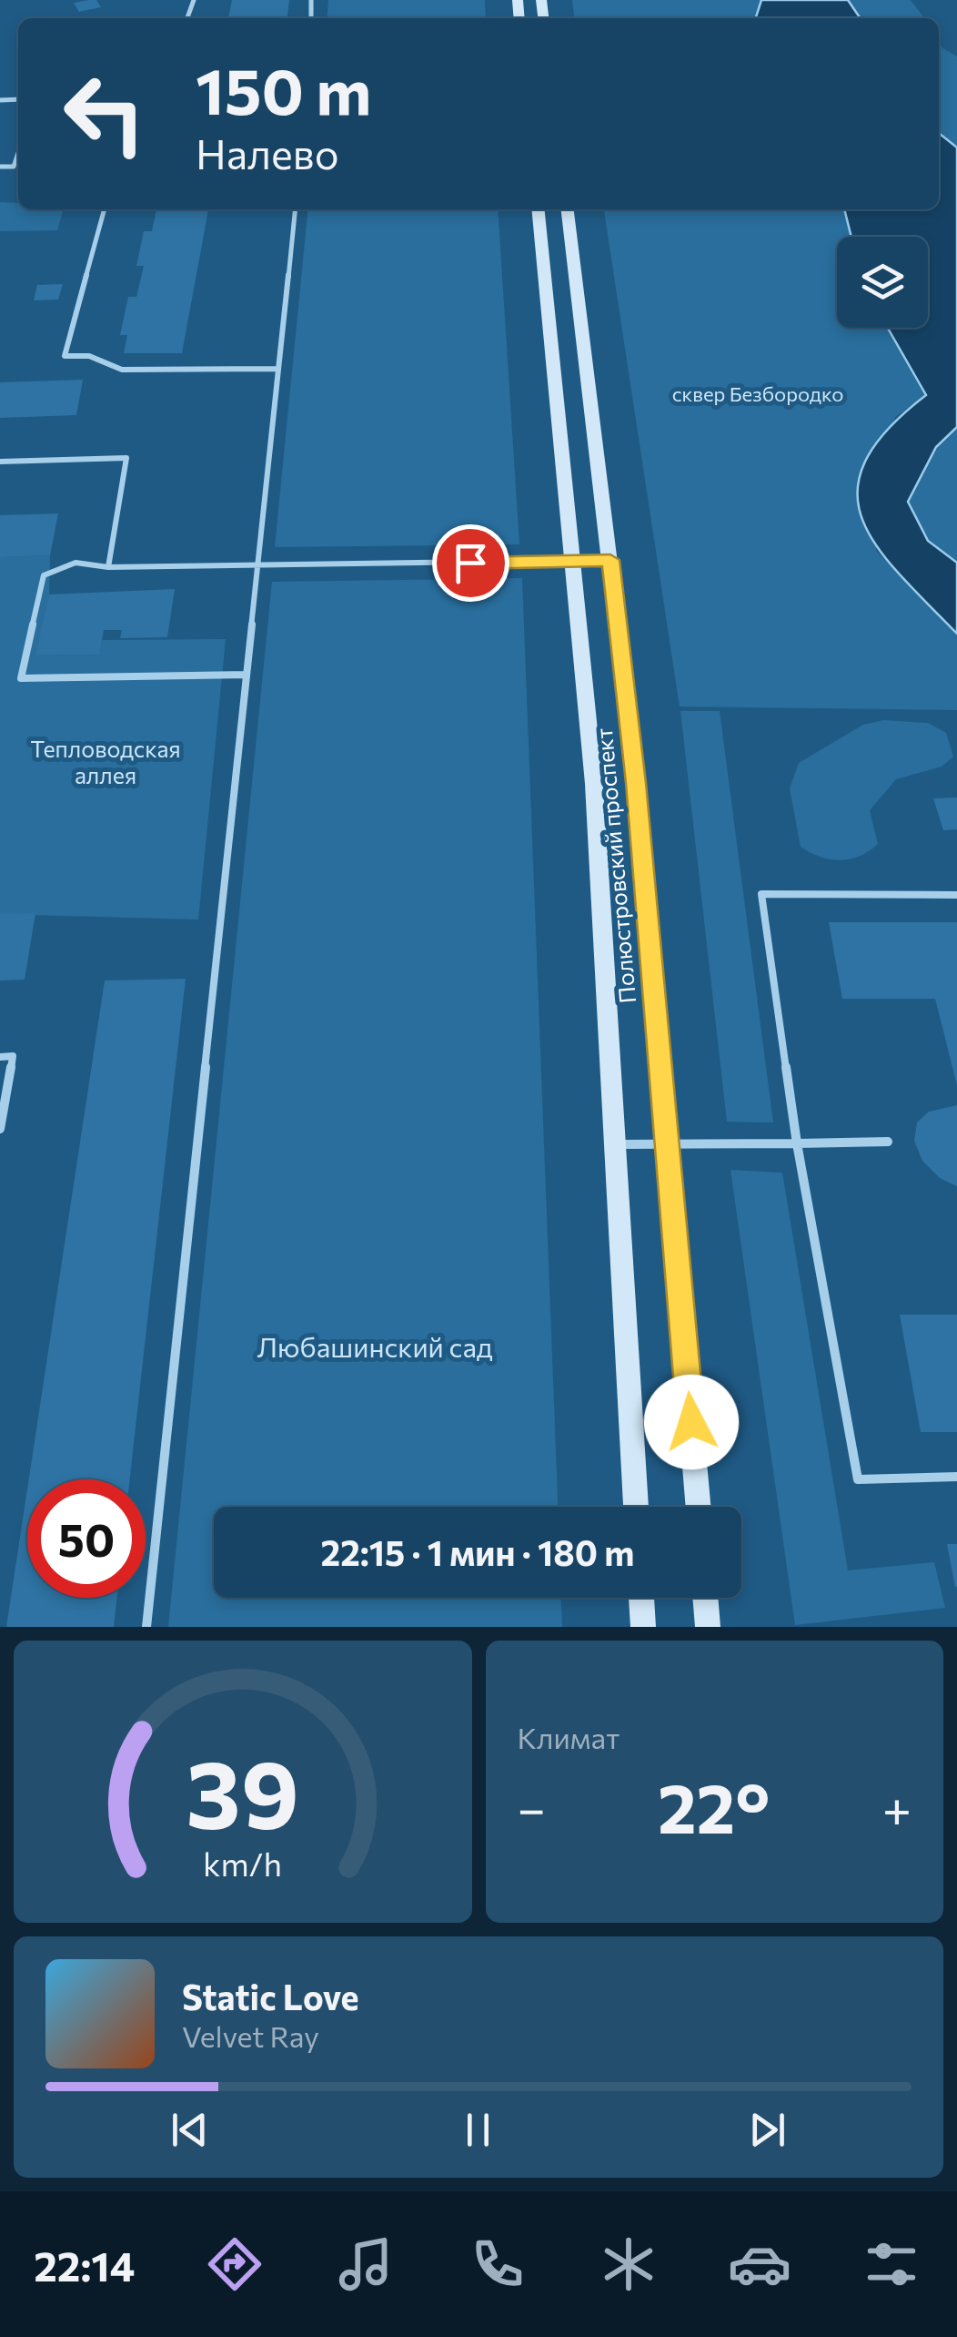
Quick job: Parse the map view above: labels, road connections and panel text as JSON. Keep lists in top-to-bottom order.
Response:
{
  "streets": {
    "main road": ["Полюстровский проспект"]
  },
  "parks": ["сквер Безбородко", "Тепловодская аллея", "Любашинский сад"],
  "page": {
    "turn": ["150 m", "Налево"],
    "limit": "50",
    "trip": "22:15 · 1 мин · 180 m",
    "tile": "Климат",
    "heat": ["−", "22°", "+"],
    "song": ["Static Love", "Velvet Ray"],
    "tabs": "22:14",
    "gauge": ["39", "km/h"]
  }
}
